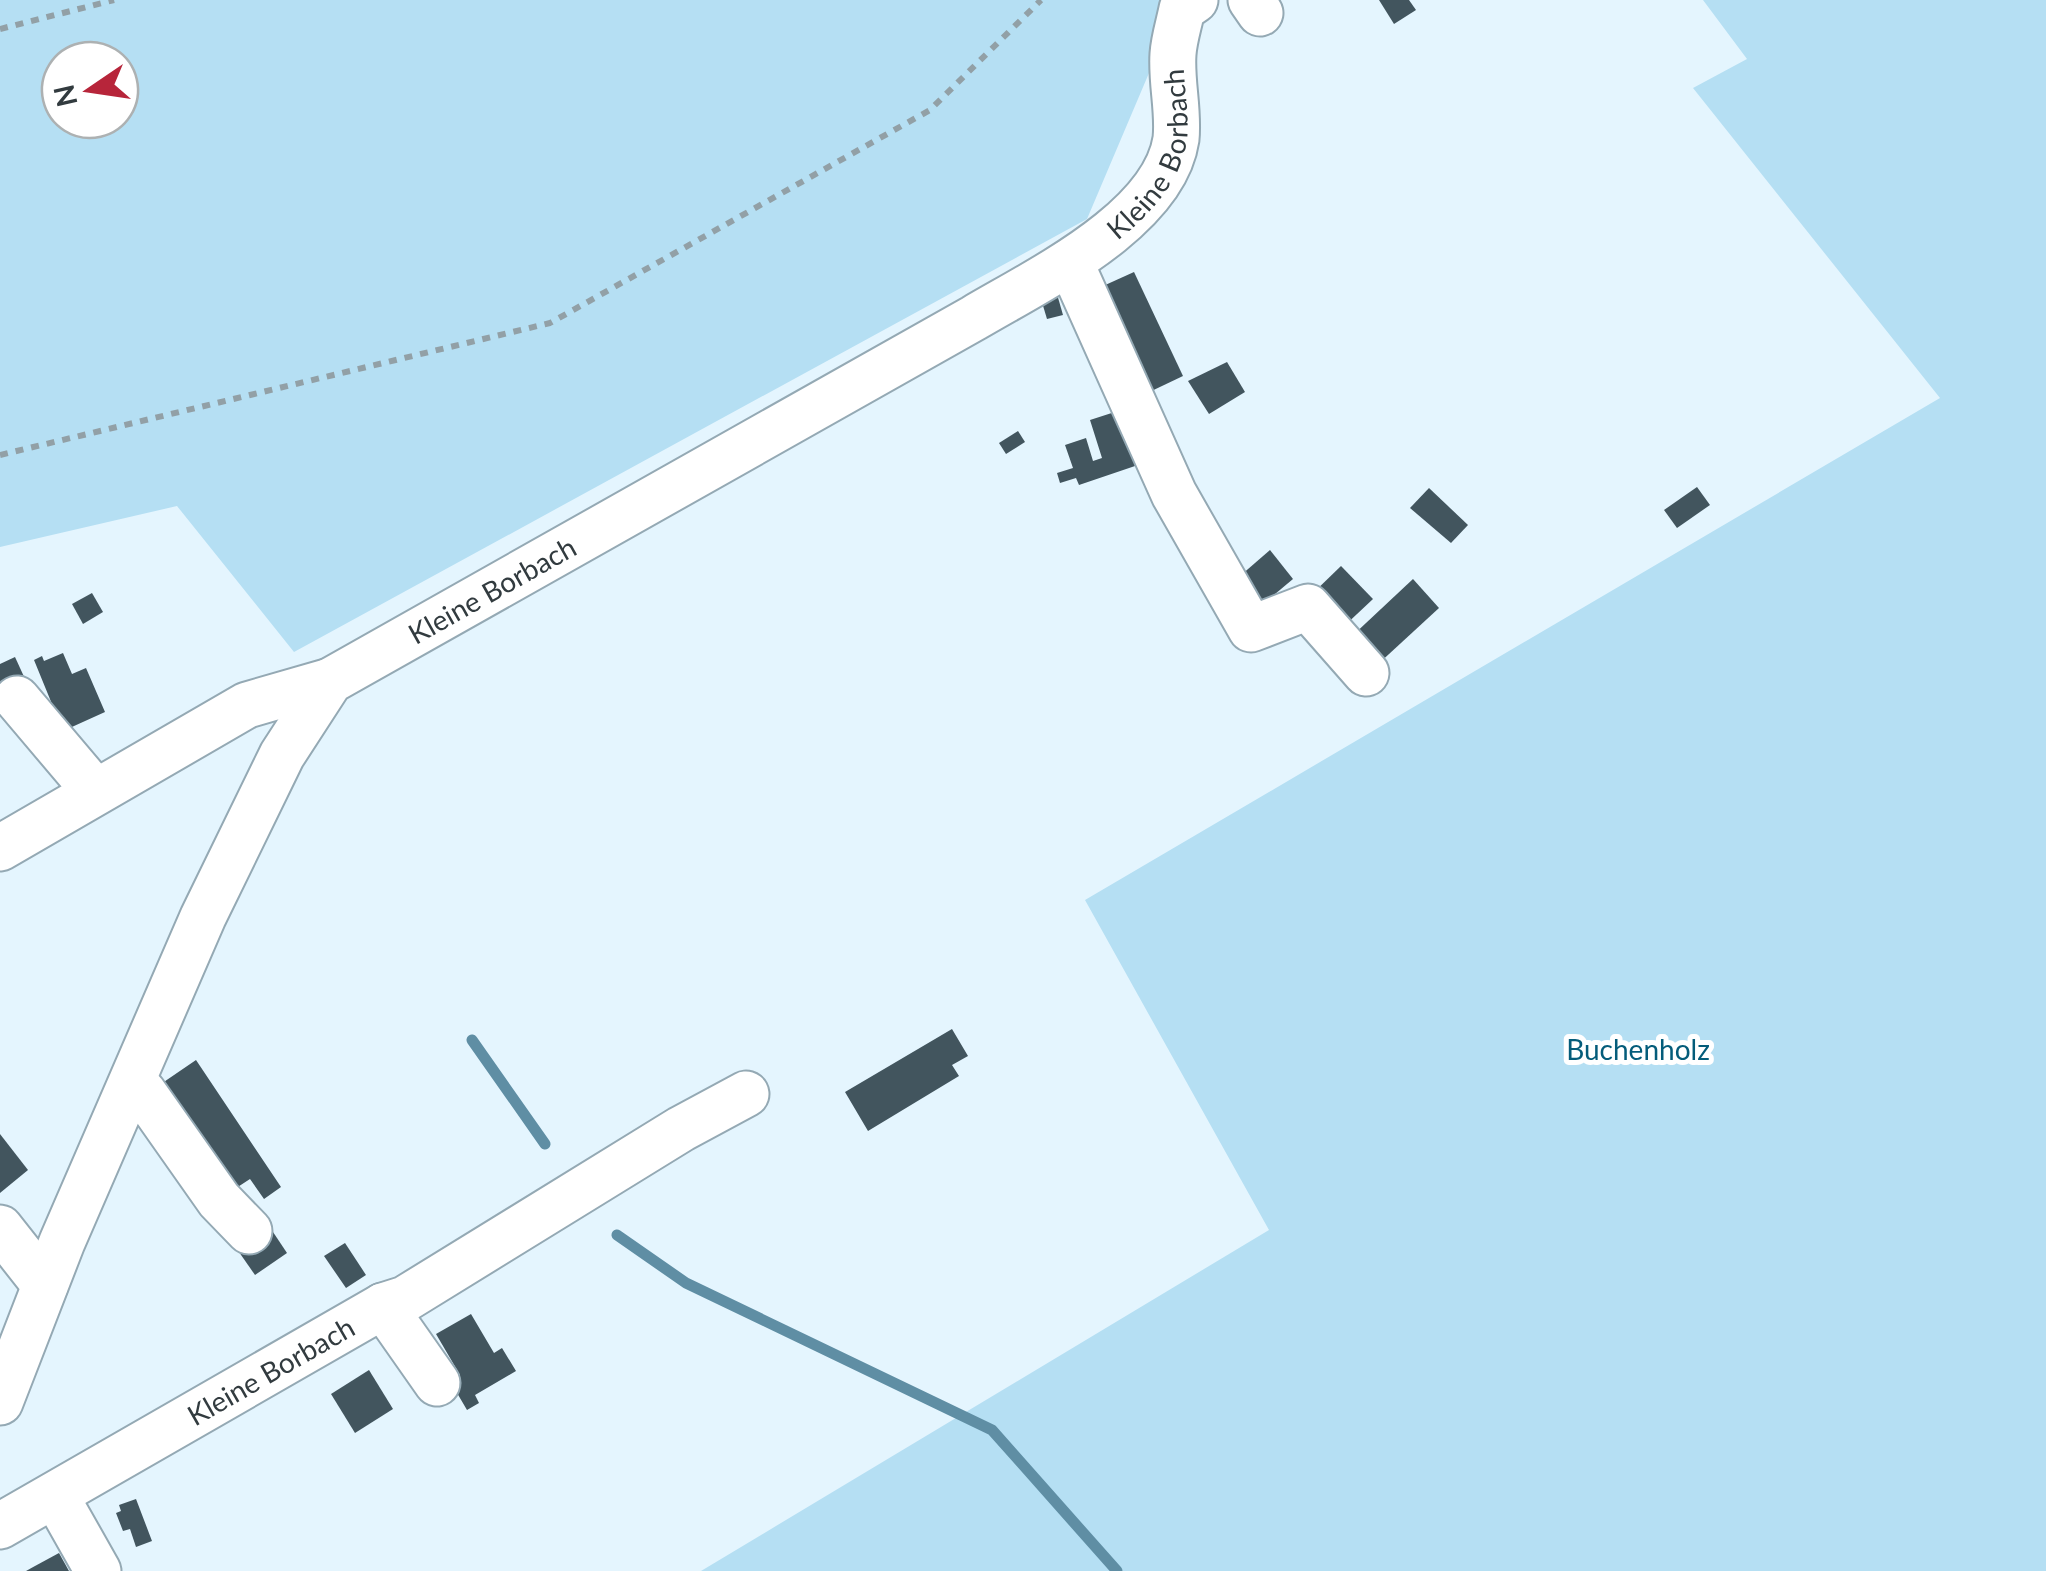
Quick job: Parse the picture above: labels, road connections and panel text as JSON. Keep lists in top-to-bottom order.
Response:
{
  "streets": {
    "street": ["Kleine Borbach"]
  },
  "parks": ["Buchenholz"],
  "north": "left"
}
